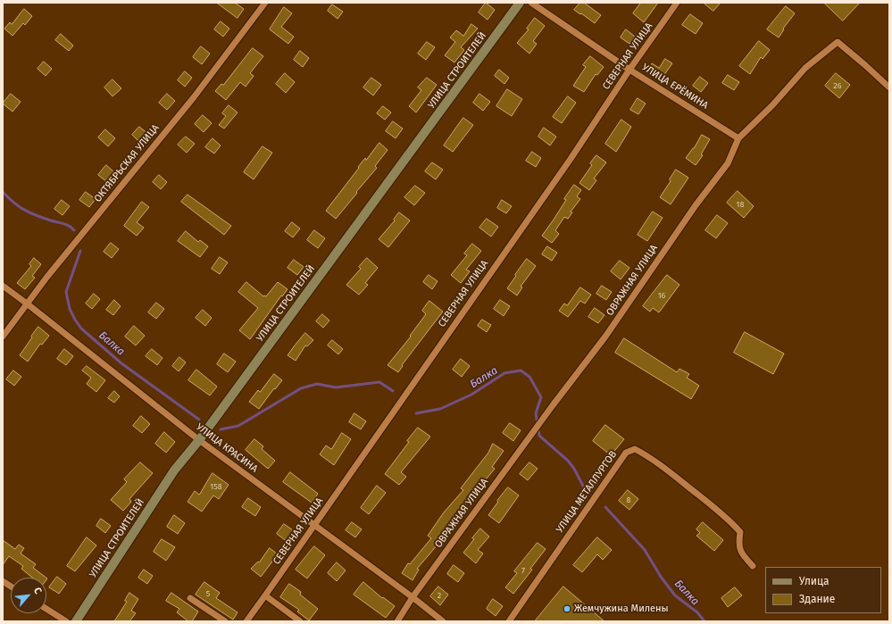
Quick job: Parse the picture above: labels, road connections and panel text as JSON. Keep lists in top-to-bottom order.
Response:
{
  "streets": {
    "street": [
      "СЕВЕРНАЯ УЛИЦА",
      "УЛИЦА СТРОИТЕЛЕЙ",
      "УЛИЦА ЕРЁМИНА",
      "ОКТЯБРЬСКАЯ УЛИЦА",
      "ОВРАЖНАЯ УЛИЦА",
      "УЛИЦА КРАСИНА",
      "УЛИЦА МЕТАЛЛУРГОВ"
    ]
  },
  "crossings": [
    ["СЕВЕРНАЯ УЛИЦА", "УЛИЦА ЕРЁМИНА"],
    ["СЕВЕРНАЯ УЛИЦА", "УЛИЦА КРАСИНА"],
    ["УЛИЦА СТРОИТЕЛЕЙ", "УЛИЦА КРАСИНА"],
    ["УЛИЦА ЕРЁМИНА", "ОВРАЖНАЯ УЛИЦА"],
    ["ОКТЯБРЬСКАЯ УЛИЦА", "УЛИЦА КРАСИНА"],
    ["ОВРАЖНАЯ УЛИЦА", "УЛИЦА КРАСИНА"]
  ],
  "water": ["Балка"],
  "places": ["Жемчужина Милены"],
  "house_numbers": [
    "26",
    "18",
    "16",
    "158",
    "8",
    "7",
    "5",
    "2"
  ],
  "legend": ["Улица", "Здание"],
  "north": "top right"
}
